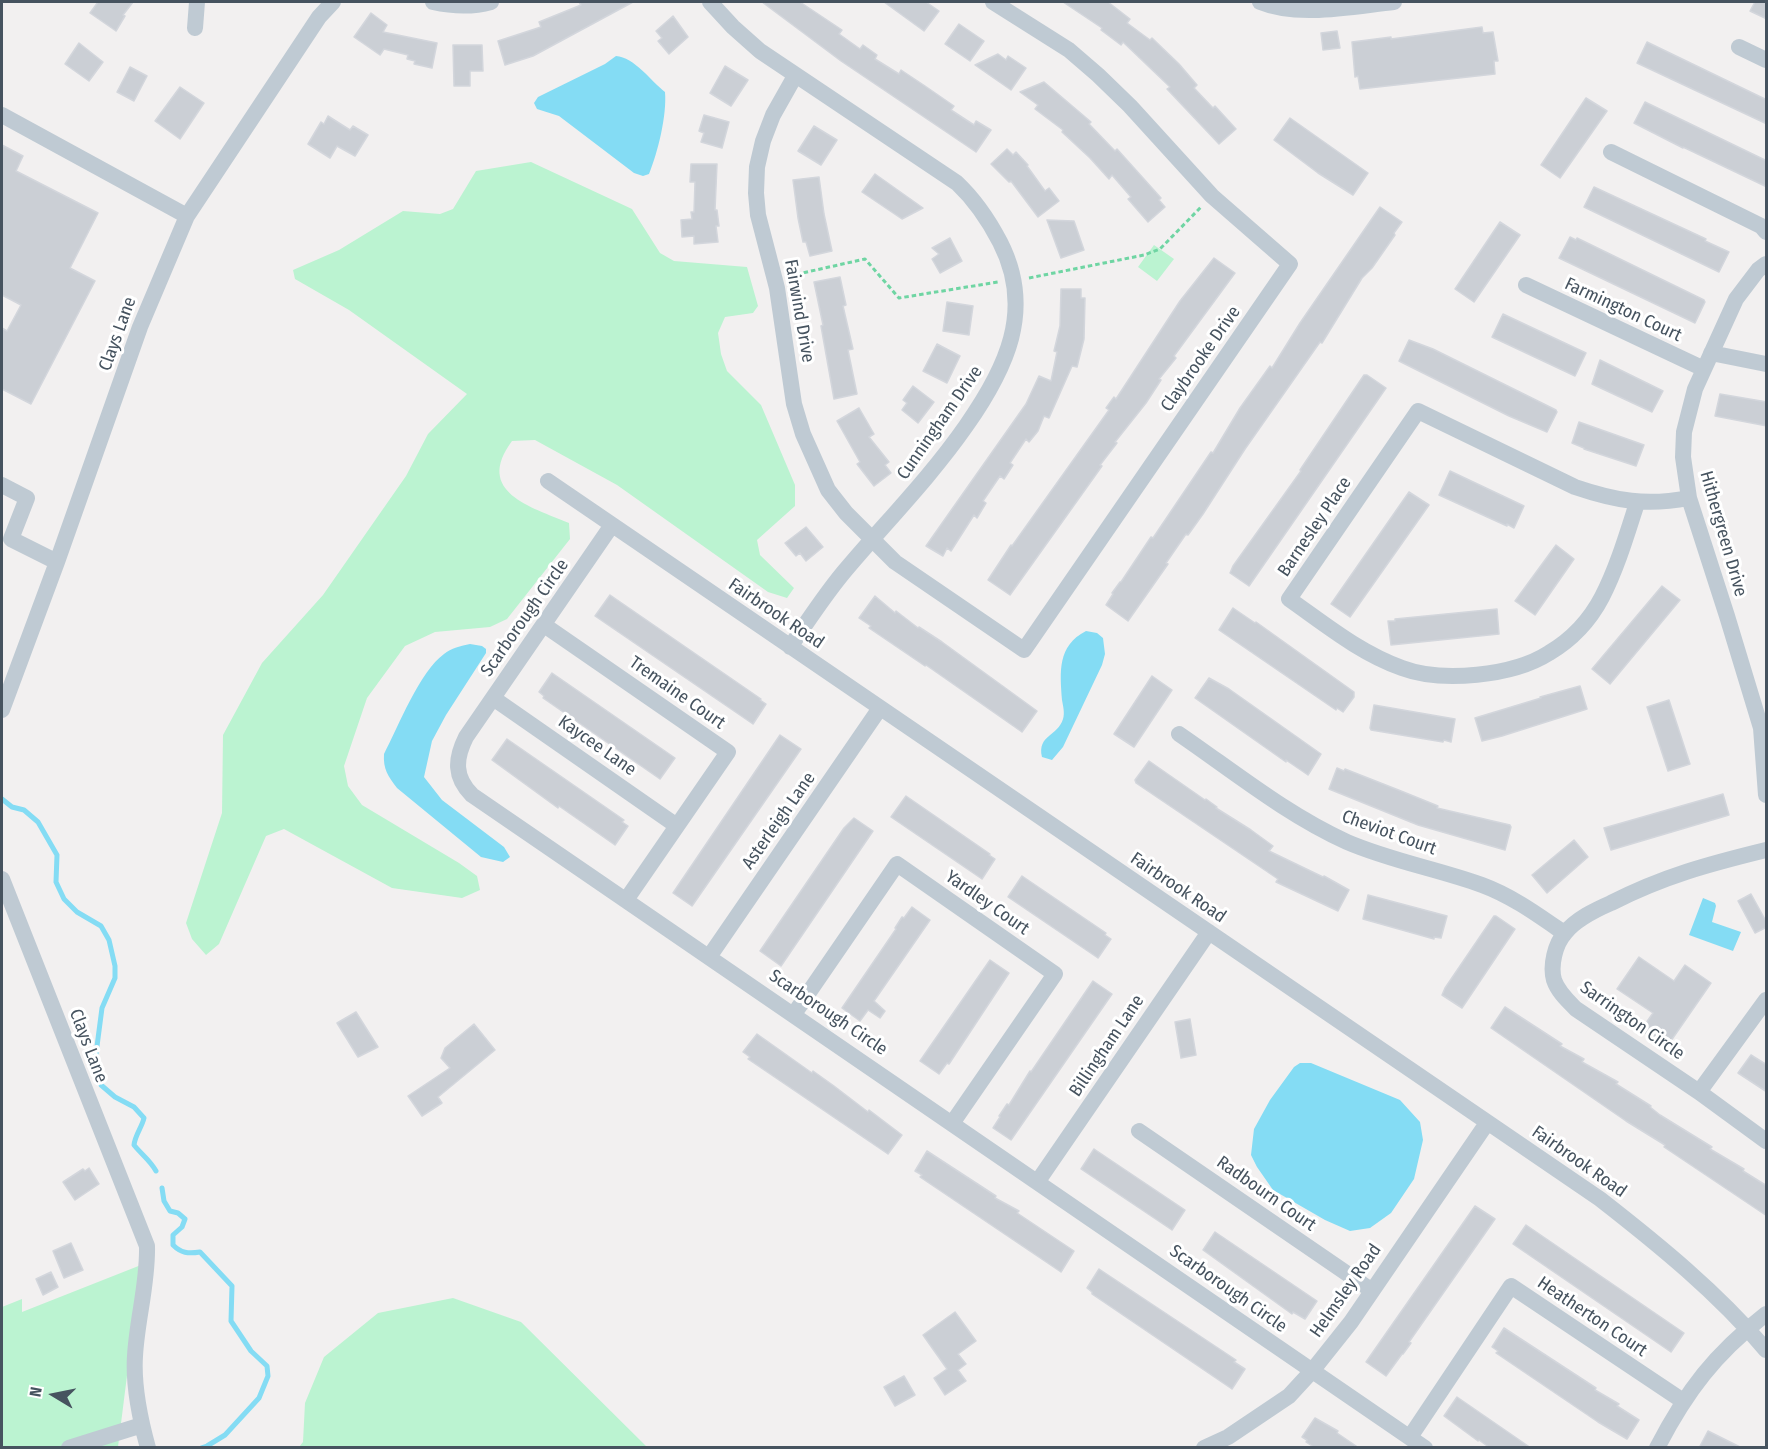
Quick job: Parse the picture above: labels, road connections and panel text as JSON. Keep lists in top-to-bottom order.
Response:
{
  "streets": {
    "street": [
      "Farmington Court",
      "Fairwind Drive",
      "Clays Lane",
      "Claybrooke Drive",
      "Cunningham Drive",
      "Barnesley Place",
      "Hithergreen Drive",
      "Fairbrook Road",
      "Scarborough Circle",
      "Tremaine Court",
      "Kaycee Lane",
      "Asterleigh Lane",
      "Cheviot Court",
      "Yardley Court",
      "Sarrington Circle",
      "Billingham Lane",
      "Radbourn Court",
      "Helmsley Road",
      "Heatherton Court"
    ]
  },
  "crossings": [
    ["Farmington Court", "Hithergreen Drive"],
    ["Fairwind Drive", "Claybrooke Drive"],
    ["Fairwind Drive", "Cunningham Drive"],
    ["Claybrooke Drive", "Cunningham Drive"],
    ["Cunningham Drive", "Fairbrook Road"],
    ["Barnesley Place", "Hithergreen Drive"],
    ["Fairbrook Road", "Scarborough Circle"],
    ["Fairbrook Road", "Asterleigh Lane"],
    ["Fairbrook Road", "Billingham Lane"],
    ["Fairbrook Road", "Helmsley Road"],
    ["Scarborough Circle", "Tremaine Court"],
    ["Scarborough Circle", "Kaycee Lane"],
    ["Scarborough Circle", "Asterleigh Lane"],
    ["Scarborough Circle", "Yardley Court"],
    ["Scarborough Circle", "Billingham Lane"],
    ["Scarborough Circle", "Helmsley Road"],
    ["Scarborough Circle", "Heatherton Court"],
    ["Tremaine Court", "Kaycee Lane"],
    ["Cheviot Court", "Sarrington Circle"],
    ["Radbourn Court", "Helmsley Road"]
  ],
  "north": "left"
}
